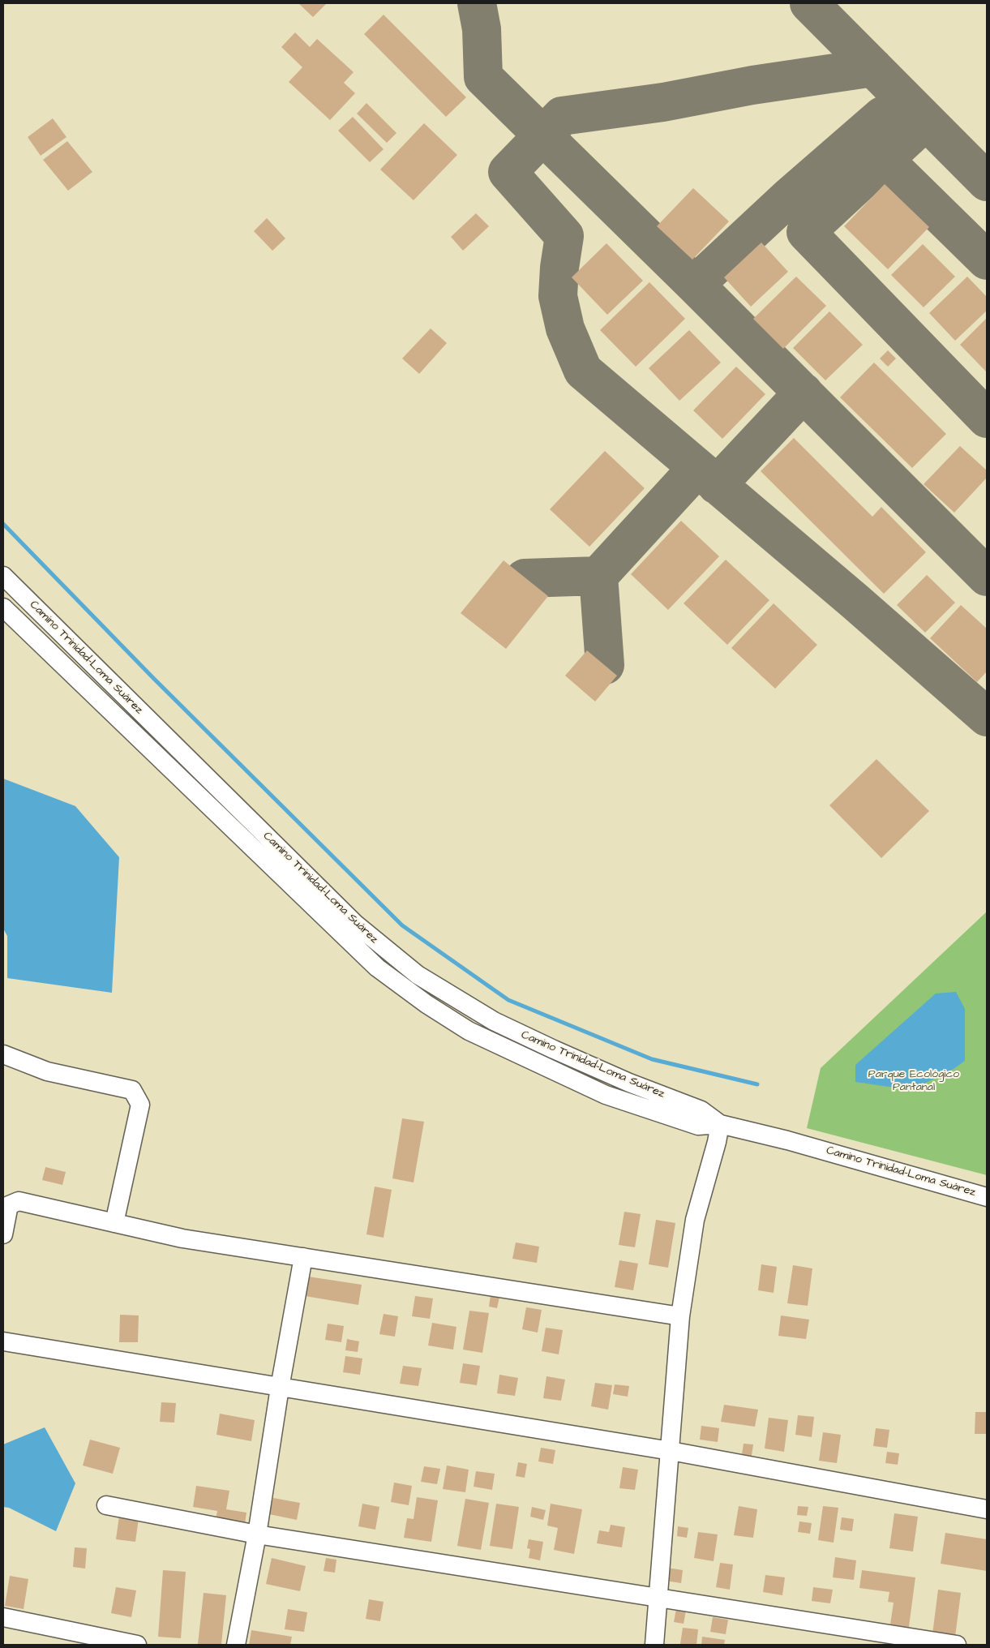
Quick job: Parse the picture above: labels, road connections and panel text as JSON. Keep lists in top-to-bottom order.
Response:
{
  "streets": {
    "street": ["Camino Trinidad-Loma Suárez"]
  },
  "parks": ["Parque Ecológico Pantanal"]
}
